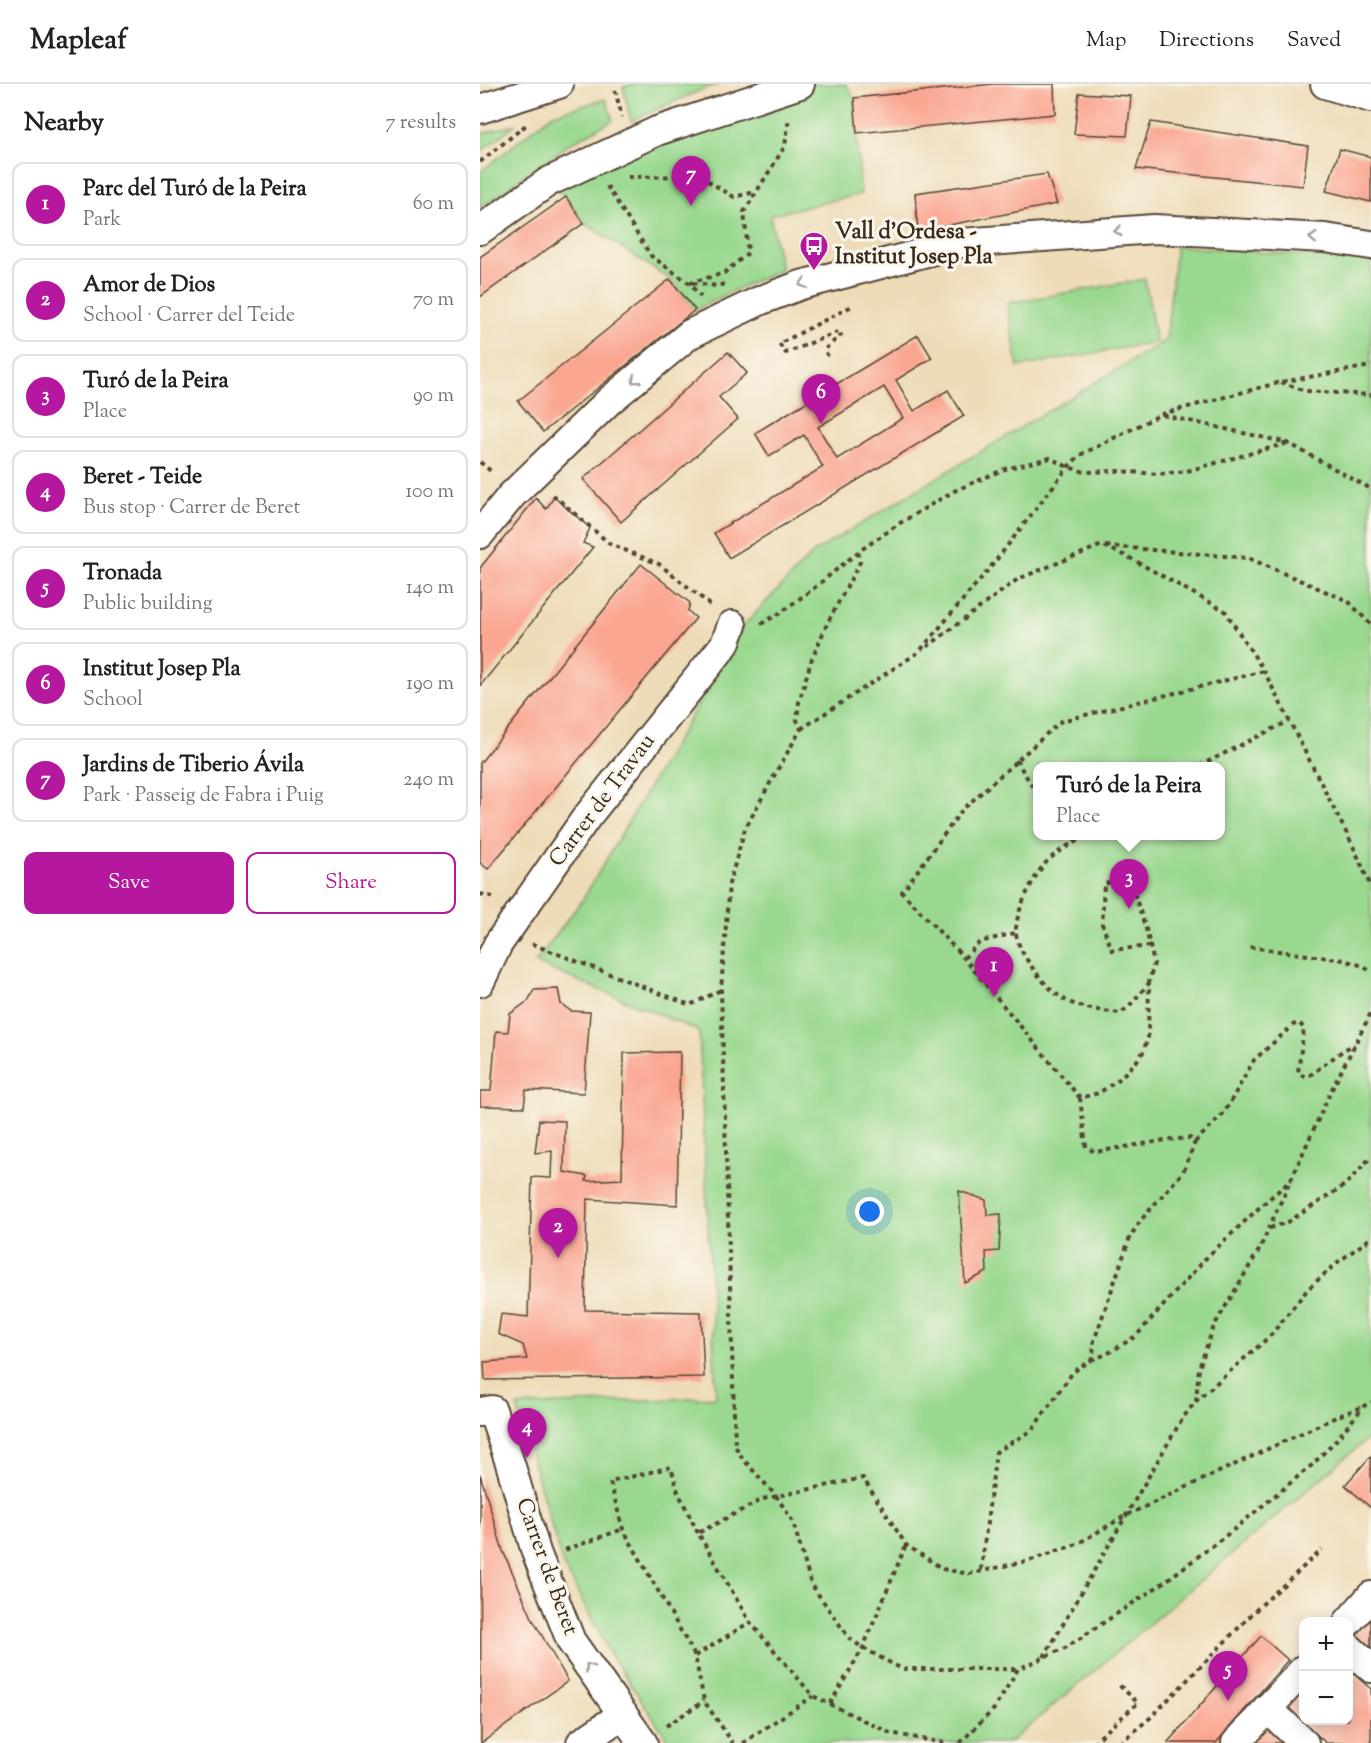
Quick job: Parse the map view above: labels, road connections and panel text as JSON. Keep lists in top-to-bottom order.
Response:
{
  "streets": {
    "street": ["Carrer de Travau", "Carrer de Beret"]
  },
  "one_way": ["Carrer de Beret"],
  "places": {
    "bus stop": ["Vall d'Ordesa - Institut Josep Pla"]
  },
  "page": {
    "header": "Mapleaf",
    "nav": ["Map", "Directions", "Saved"],
    "heading": ["Nearby", "7 results"],
    "pins": [
      "7",
      "6",
      "3",
      "1",
      "2",
      "4",
      "5"
    ],
    "list": [
      {
        "mark": "1",
        "name": "Parc del Turó de la Peira",
        "note": "Park",
        "value": "60 m"
      },
      {
        "mark": "2",
        "name": "Amor de Dios",
        "note": "School · Carrer del Teide",
        "value": "70 m"
      },
      {
        "mark": "3",
        "name": "Turó de la Peira",
        "note": "Place",
        "value": "90 m"
      },
      {
        "mark": "4",
        "name": "Beret - Teide",
        "note": "Bus stop · Carrer de Beret",
        "value": "100 m"
      },
      {
        "mark": "5",
        "name": "Tronada",
        "note": "Public building",
        "value": "140 m"
      },
      {
        "mark": "6",
        "name": "Institut Josep Pla",
        "note": "School",
        "value": "190 m"
      },
      {
        "mark": "7",
        "name": "Jardins de Tiberio Ávila",
        "note": "Park · Passeig de Fabra i Puig",
        "value": "240 m"
      }
    ],
    "popup": ["Turó de la Peira", "Place"],
    "buttons": ["Save", "Share"],
    "map_buttons": ["+", "−"]
  }
}
